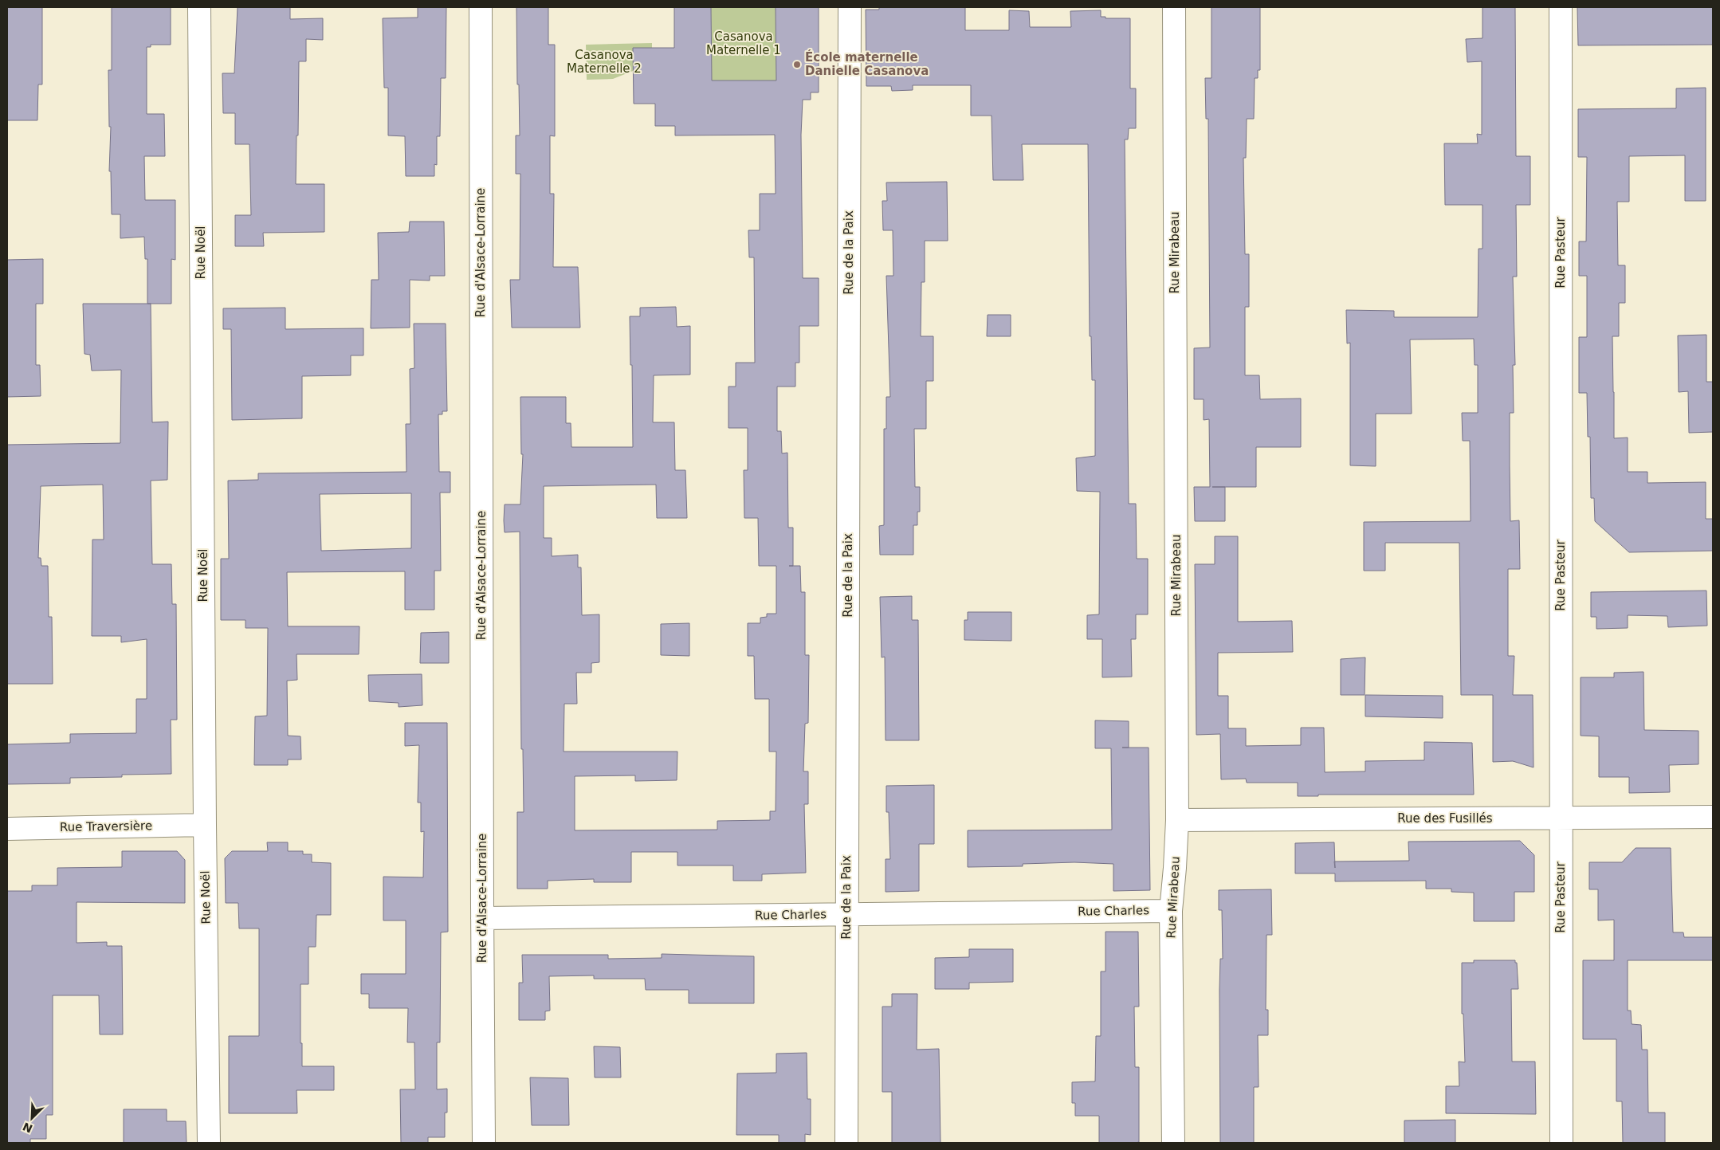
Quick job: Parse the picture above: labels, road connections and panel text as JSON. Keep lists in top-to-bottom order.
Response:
{
  "streets": {
    "street": [
      "Rue Noël",
      "Rue d'Alsace-Lorraine",
      "Rue de la Paix",
      "Rue Mirabeau",
      "Rue Pasteur",
      "Rue des Fusillés",
      "Rue Traversière",
      "Rue Charles"
    ]
  },
  "crossings": [
    ["Rue Noël", "Rue Traversière"],
    ["Rue d'Alsace-Lorraine", "Rue Charles"],
    ["Rue de la Paix", "Rue Charles"],
    ["Rue Mirabeau", "Rue des Fusillés"],
    ["Rue Mirabeau", "Rue Charles"],
    ["Rue Pasteur", "Rue des Fusillés"]
  ],
  "parks": ["Casanova Maternelle 1", "Casanova Maternelle 2"],
  "places": ["École maternelle Danielle Casanova"],
  "north": "bottom left"
}
